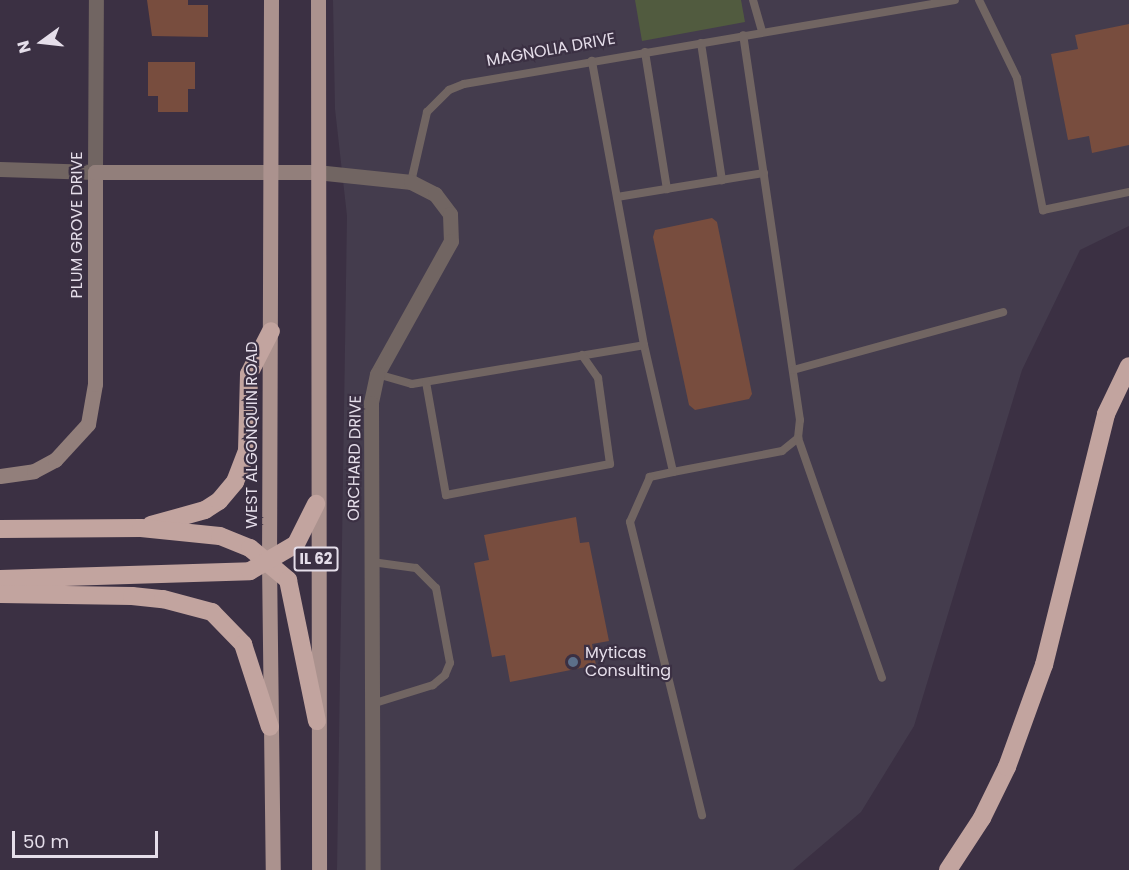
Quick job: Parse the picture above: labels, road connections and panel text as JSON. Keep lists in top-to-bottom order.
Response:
{
  "streets": {
    "main road": ["WEST ALGONQUIN ROAD", "IL 62"],
    "street": ["PLUM GROVE DRIVE", "ORCHARD DRIVE"],
    "lane": ["MAGNOLIA DRIVE"]
  },
  "crossings": [
    ["MAGNOLIA DRIVE", "ORCHARD DRIVE"],
    ["ORCHARD DRIVE", "IL 62"]
  ],
  "places": ["Myticas Consulting"],
  "scale_bar": "50 m",
  "north": "left"
}
